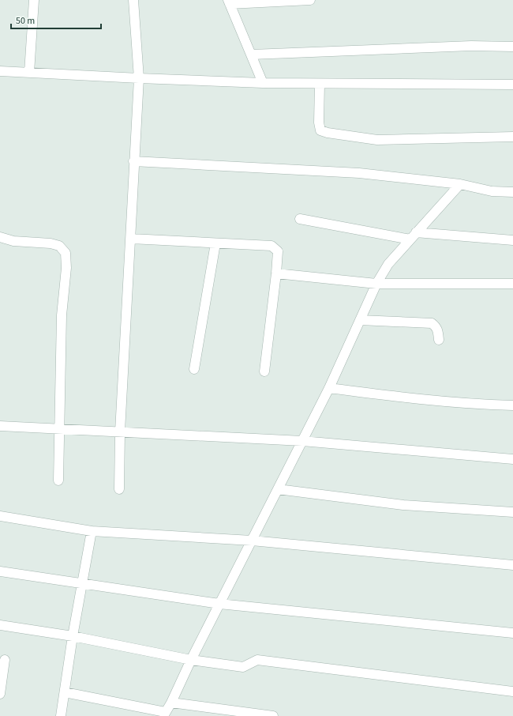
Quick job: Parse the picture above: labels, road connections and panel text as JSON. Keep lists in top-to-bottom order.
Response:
{
  "scale_bar": "50 m"
}
